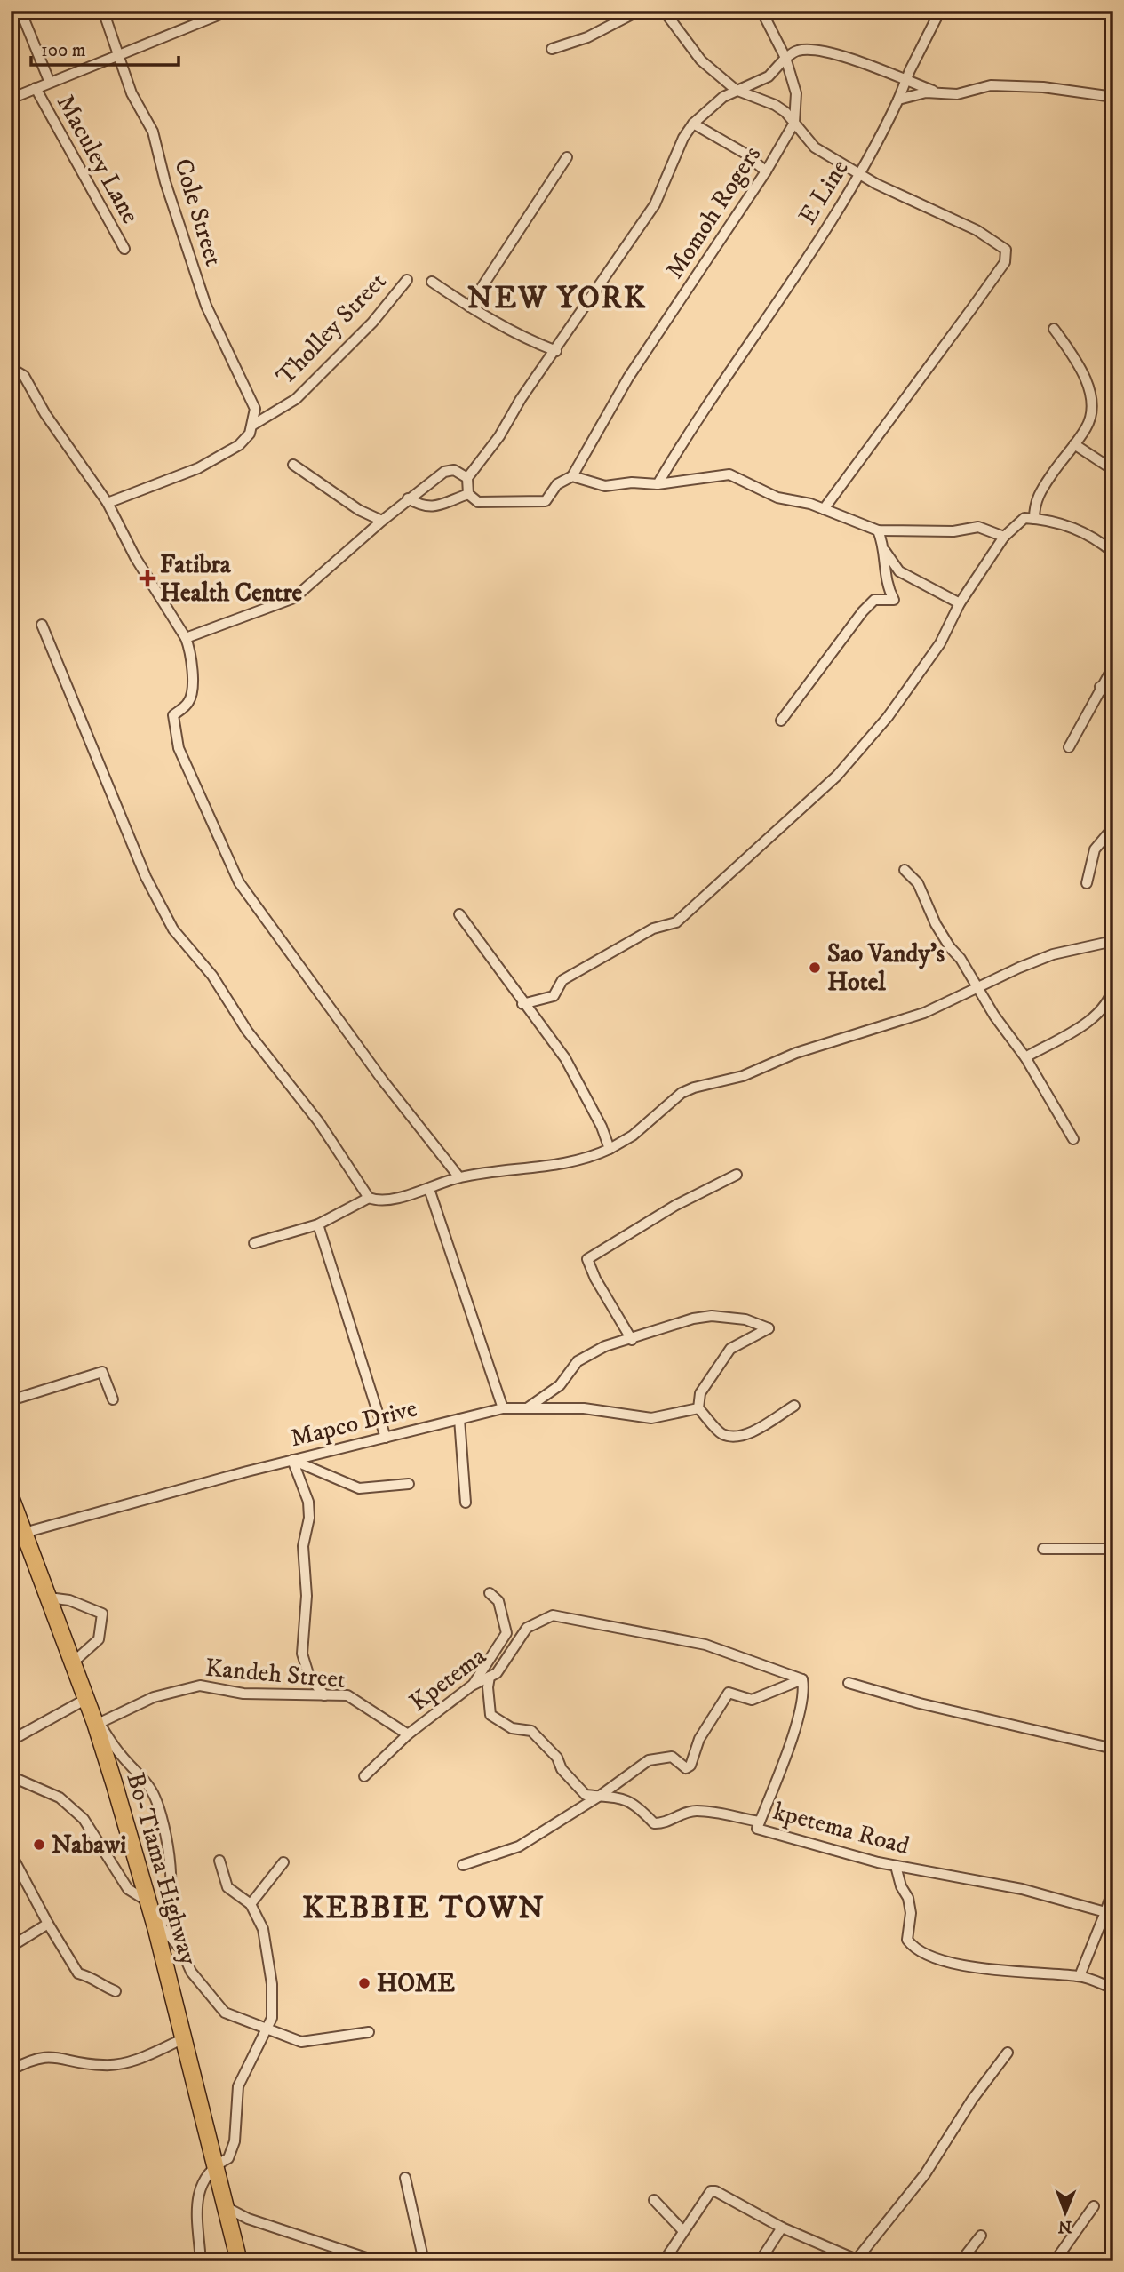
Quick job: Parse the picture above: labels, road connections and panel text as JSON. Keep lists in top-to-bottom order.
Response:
{
  "streets": {
    "highway": ["Bo-Tiama Highway"],
    "street": [
      "Maculey Lane",
      "E Line",
      "Cole Street",
      "Momoh Rogers",
      "Tholley Street",
      "Mapco Drive",
      "Kandeh Street",
      "Kpetema",
      "kpetema Road"
    ]
  },
  "crossings": [
    ["Cole Street", "Tholley Street"],
    ["Mapco Drive", "Bo-Tiama Highway"],
    ["Kandeh Street", "Kpetema"],
    ["Kandeh Street", "Bo-Tiama Highway"],
    ["Kpetema", "kpetema Road"]
  ],
  "districts": ["NEW YORK", "KEBBIE TOWN"],
  "places": {
    "health": ["Fatibra Health Centre"],
    "other": ["Sao Vandy's Hotel", "Nabawi", "HOME"]
  },
  "scale_bar": "100 m",
  "north": "bottom"
}
